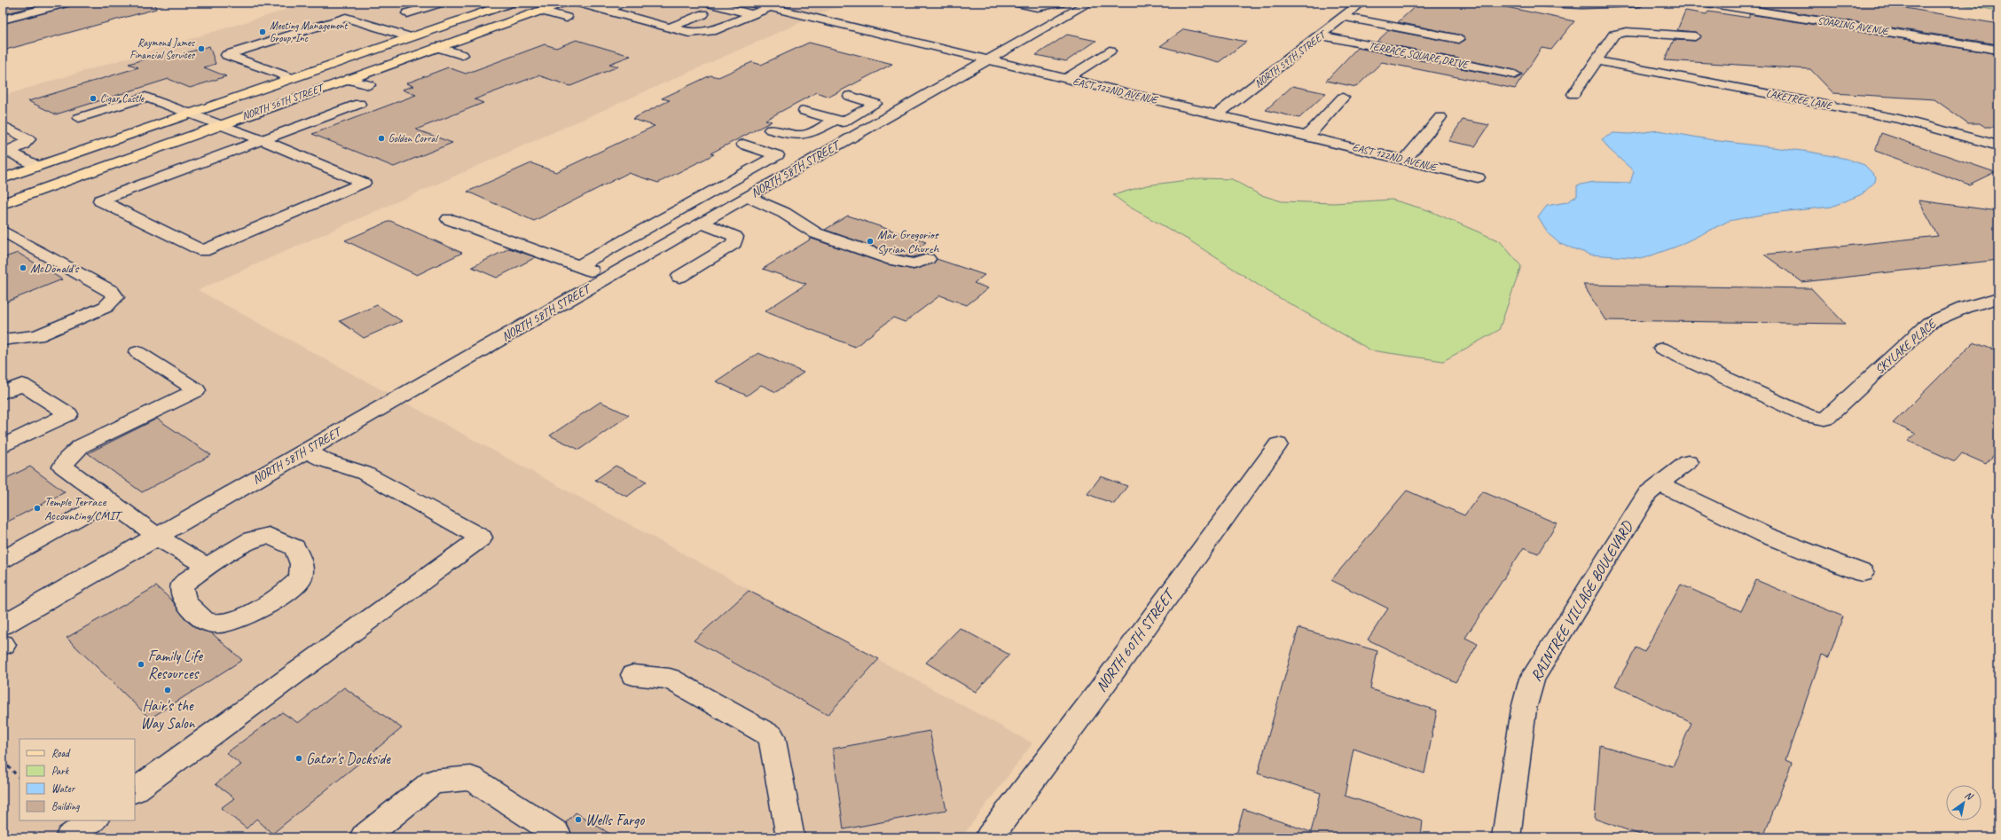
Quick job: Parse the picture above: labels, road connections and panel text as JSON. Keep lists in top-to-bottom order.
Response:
{
  "streets": {
    "main road": ["NORTH 56TH STREET"],
    "street": [
      "SOARING AVENUE",
      "TERRACE SQUARE DRIVE",
      "NORTH 59TH STREET",
      "EAST 122ND AVENUE",
      "LAKETREE LANE",
      "NORTH 58TH STREET",
      "SKYLAKE PLACE",
      "RAINTREE VILLAGE BOULEVARD",
      "NORTH 60TH STREET"
    ]
  },
  "crossings": [
    ["TERRACE SQUARE DRIVE", "NORTH 59TH STREET"],
    ["NORTH 59TH STREET", "EAST 122ND AVENUE"],
    ["EAST 122ND AVENUE", "NORTH 58TH STREET"]
  ],
  "places": [
    "Meeting Management Group, Inc",
    "Raymond James Financial Services",
    "Cigar Castle",
    "Golden Corral",
    "Mar Gregorios Syrian Church",
    "McDonald's",
    "Temple Terrace Accounting/CMIT",
    "Family Life Resources",
    "Hair's the Way Salon",
    "Gator's Dockside",
    "Wells Fargo"
  ],
  "legend": [
    "Road",
    "Park",
    "Water",
    "Building"
  ],
  "north": "top right"
}
